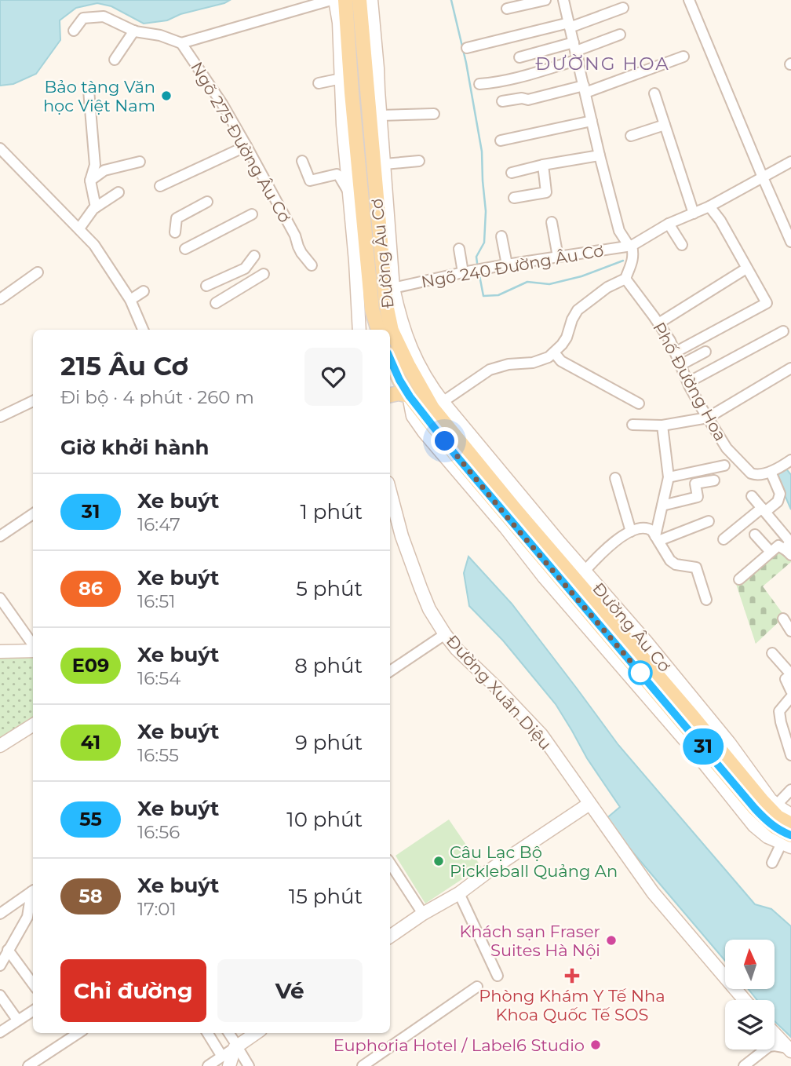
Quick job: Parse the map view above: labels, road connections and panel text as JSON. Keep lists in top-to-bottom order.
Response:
{
  "streets": {
    "main road": ["Đường Âu Cơ"],
    "street": [
      "Ngõ 275 Đường Âu Cơ",
      "Ngõ 240 Đường Âu Cơ",
      "Phố Đường Hoa",
      "Đường Xuân Diệu"
    ]
  },
  "crossings": [
    ["Ngõ 275 Đường Âu Cơ", "Đường Âu Cơ"],
    ["Đường Âu Cơ", "Ngõ 240 Đường Âu Cơ"]
  ],
  "districts": ["ĐƯỜNG HOA"],
  "places": {
    "other": [
      "Bảo tàng Văn học Việt Nam",
      "Câu Lạc Bộ Pickleball Quảng An",
      "Khách sạn Fraser Suites Hà Nội",
      "Euphoria Hotel / Label6 Studio"
    ],
    "health": ["Phòng Khám Y Tế Nha Khoa Quốc Tế SOS"]
  },
  "lines": ["bus line 31"],
  "north": "top",
  "page": {
    "on_map": "31",
    "heading": [
      ["215 Âu Cơ", "Đi bộ · 4 phút · 260 m"],
      "Giờ khởi hành"
    ],
    "list": [
      {
        "mark": "31",
        "name": "Xe buýt",
        "note": "16:47",
        "value": "1 phút"
      },
      {
        "mark": "86",
        "name": "Xe buýt",
        "note": "16:51",
        "value": "5 phút"
      },
      {
        "mark": "E09",
        "name": "Xe buýt",
        "note": "16:54",
        "value": "8 phút"
      },
      {
        "mark": "41",
        "name": "Xe buýt",
        "note": "16:55",
        "value": "9 phút"
      },
      {
        "mark": "55",
        "name": "Xe buýt",
        "note": "16:56",
        "value": "10 phút"
      },
      {
        "mark": "58",
        "name": "Xe buýt",
        "note": "17:01",
        "value": "15 phút"
      }
    ],
    "buttons": ["Chỉ đường", "Vé"]
  }
}
